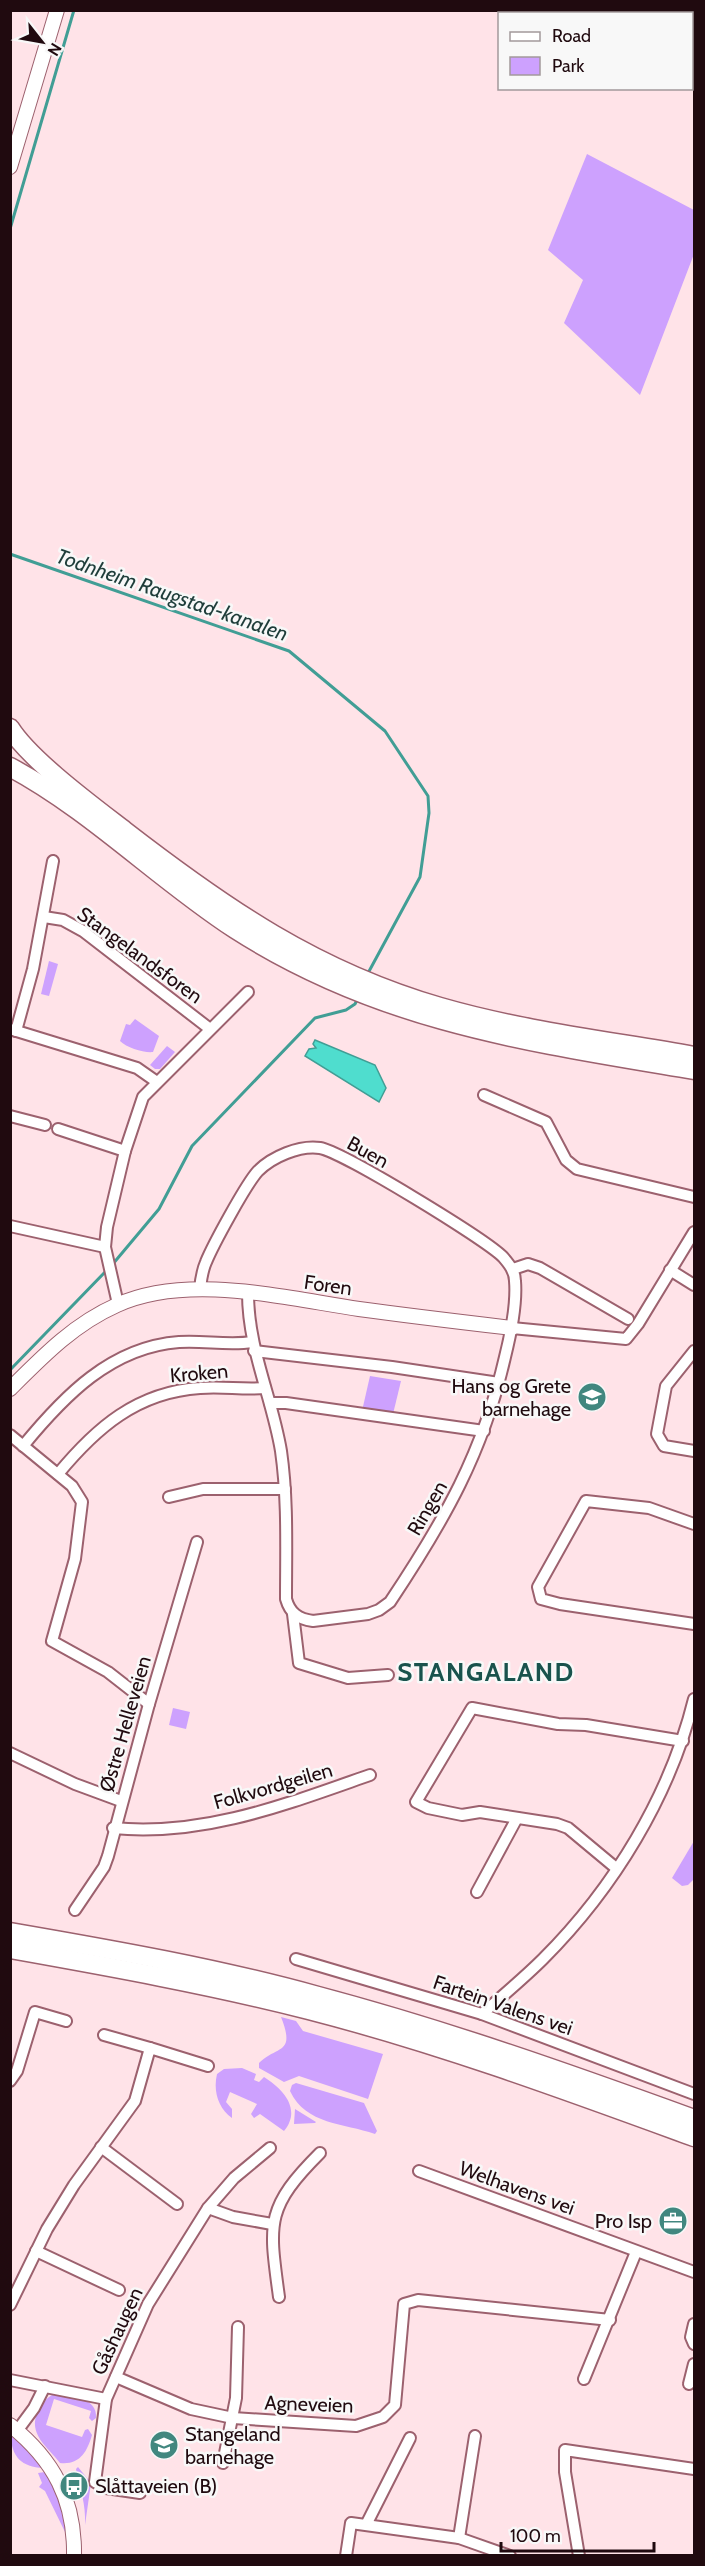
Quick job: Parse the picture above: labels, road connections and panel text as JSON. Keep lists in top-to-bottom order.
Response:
{
  "streets": {
    "street": [
      "Stangelandsforen",
      "Buen",
      "Foren",
      "Kroken",
      "Ringen",
      "Østre Helleveien",
      "Folkvordgeilen",
      "Fartein Valens vei",
      "Welhavens vei",
      "Gåshaugen",
      "Agneveien"
    ]
  },
  "crossings": [
    ["Stangelandsforen", "Foren"],
    ["Buen", "Foren"],
    ["Foren", "Ringen"],
    ["Østre Helleveien", "Folkvordgeilen"],
    ["Gåshaugen", "Agneveien"]
  ],
  "districts": ["STANGALAND"],
  "water": ["Todnheim Raugstad-kanalen"],
  "places": {
    "school or university": ["Hans og Grete barnehage", "Stangeland barnehage"],
    "office": ["Pro Isp"],
    "bus stop": ["Slåttaveien (B)"]
  },
  "legend": ["Road", "Park"],
  "scale_bar": "100 m",
  "north": "bottom right"
}
